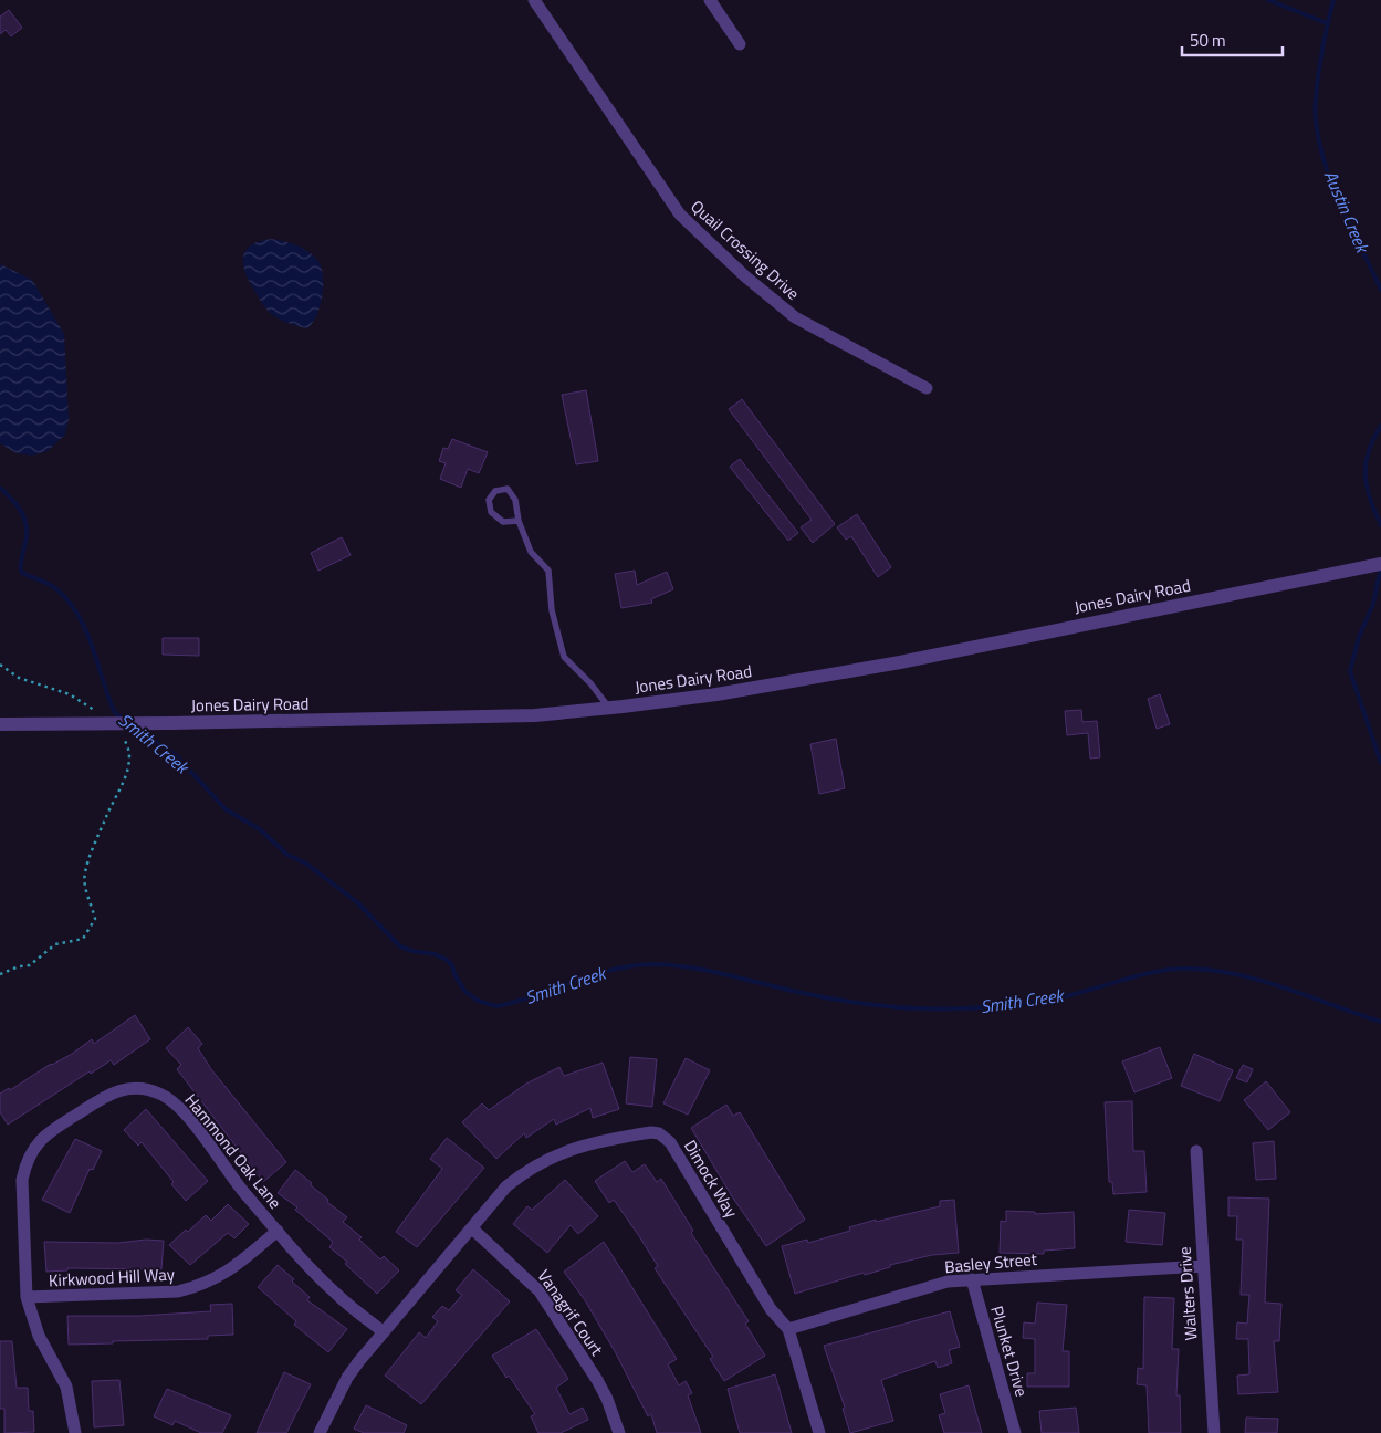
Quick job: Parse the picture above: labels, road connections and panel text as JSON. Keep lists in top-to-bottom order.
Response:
{
  "streets": {
    "street": [
      "Quail Crossing Drive",
      "Jones Dairy Road",
      "Hammond Oak Lane",
      "Dimock Way",
      "Basley Street",
      "Kirkwood Hill Way",
      "Walters Drive",
      "Vanagrif Court",
      "Plunket Drive"
    ]
  },
  "crossings": [
    ["Hammond Oak Lane", "Dimock Way"],
    ["Hammond Oak Lane", "Kirkwood Hill Way"],
    ["Dimock Way", "Basley Street"],
    ["Dimock Way", "Vanagrif Court"],
    ["Basley Street", "Walters Drive"],
    ["Basley Street", "Plunket Drive"]
  ],
  "water": ["Austin Creek", "Smith Creek"],
  "scale_bar": "50 m"
}
